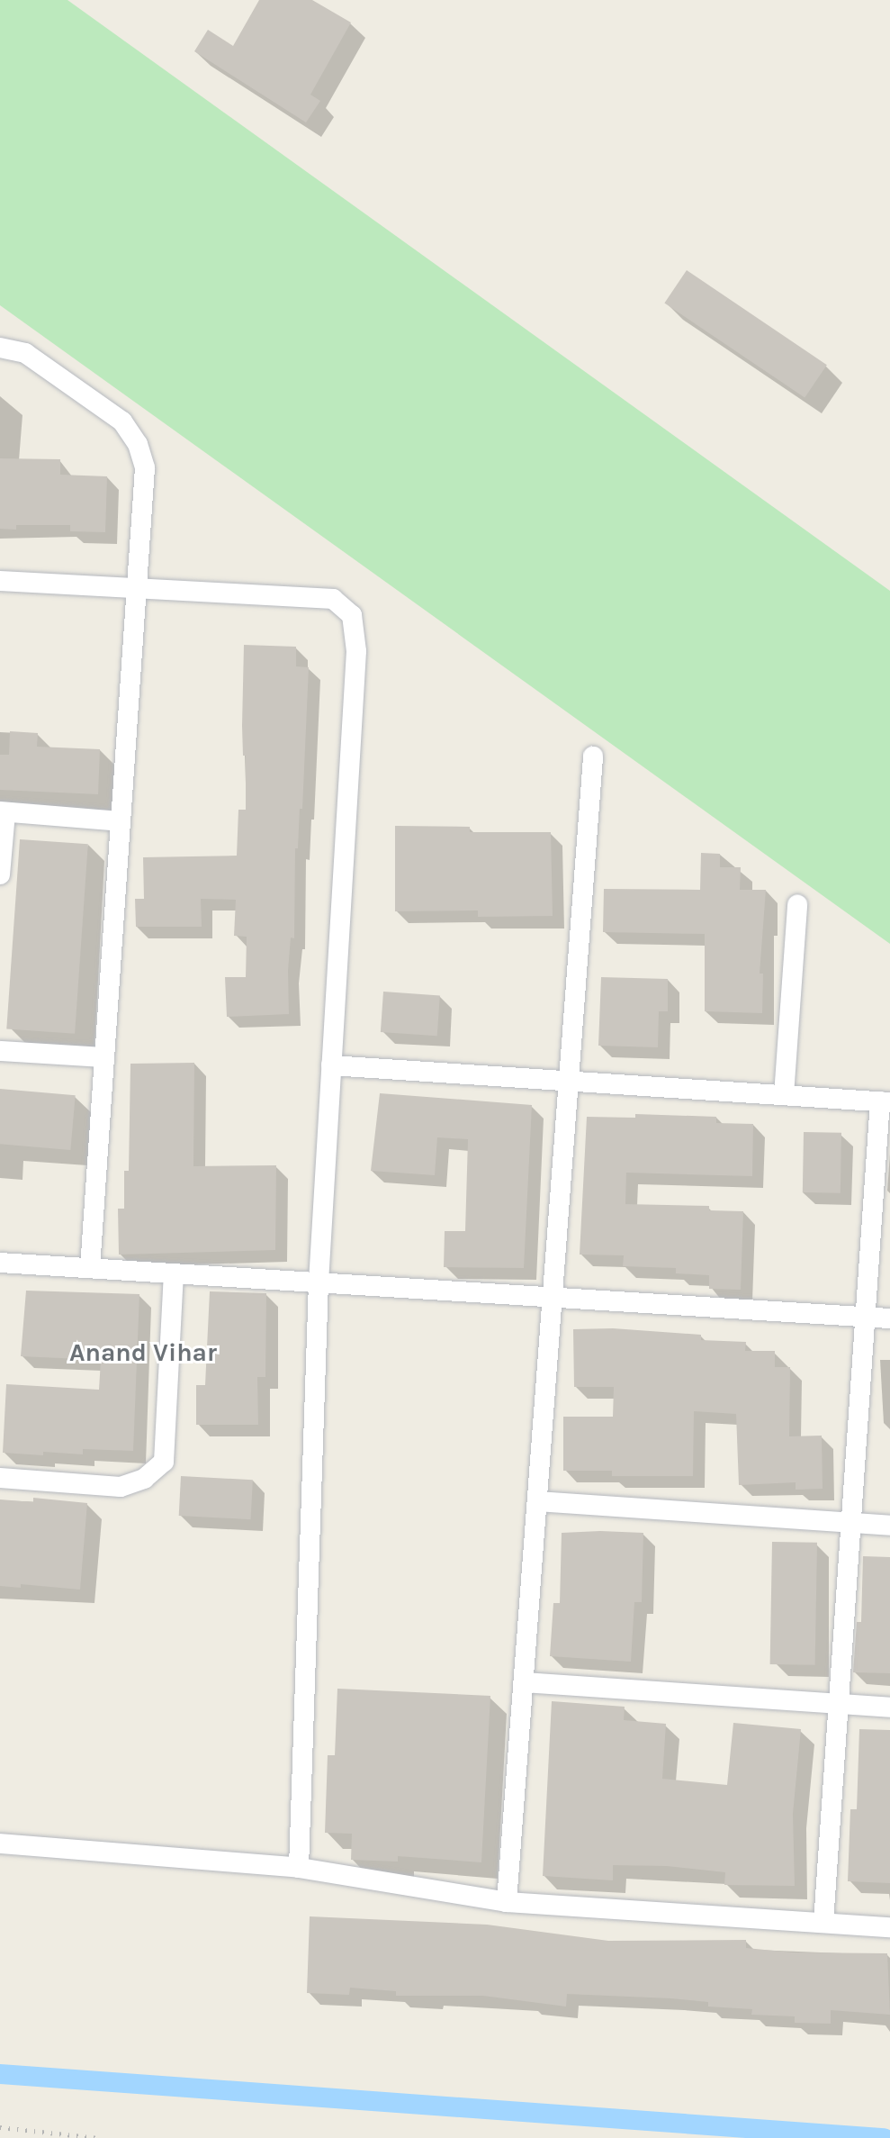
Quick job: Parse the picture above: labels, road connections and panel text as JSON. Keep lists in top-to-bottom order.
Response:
{
  "districts": ["Anand Vihar"]
}
